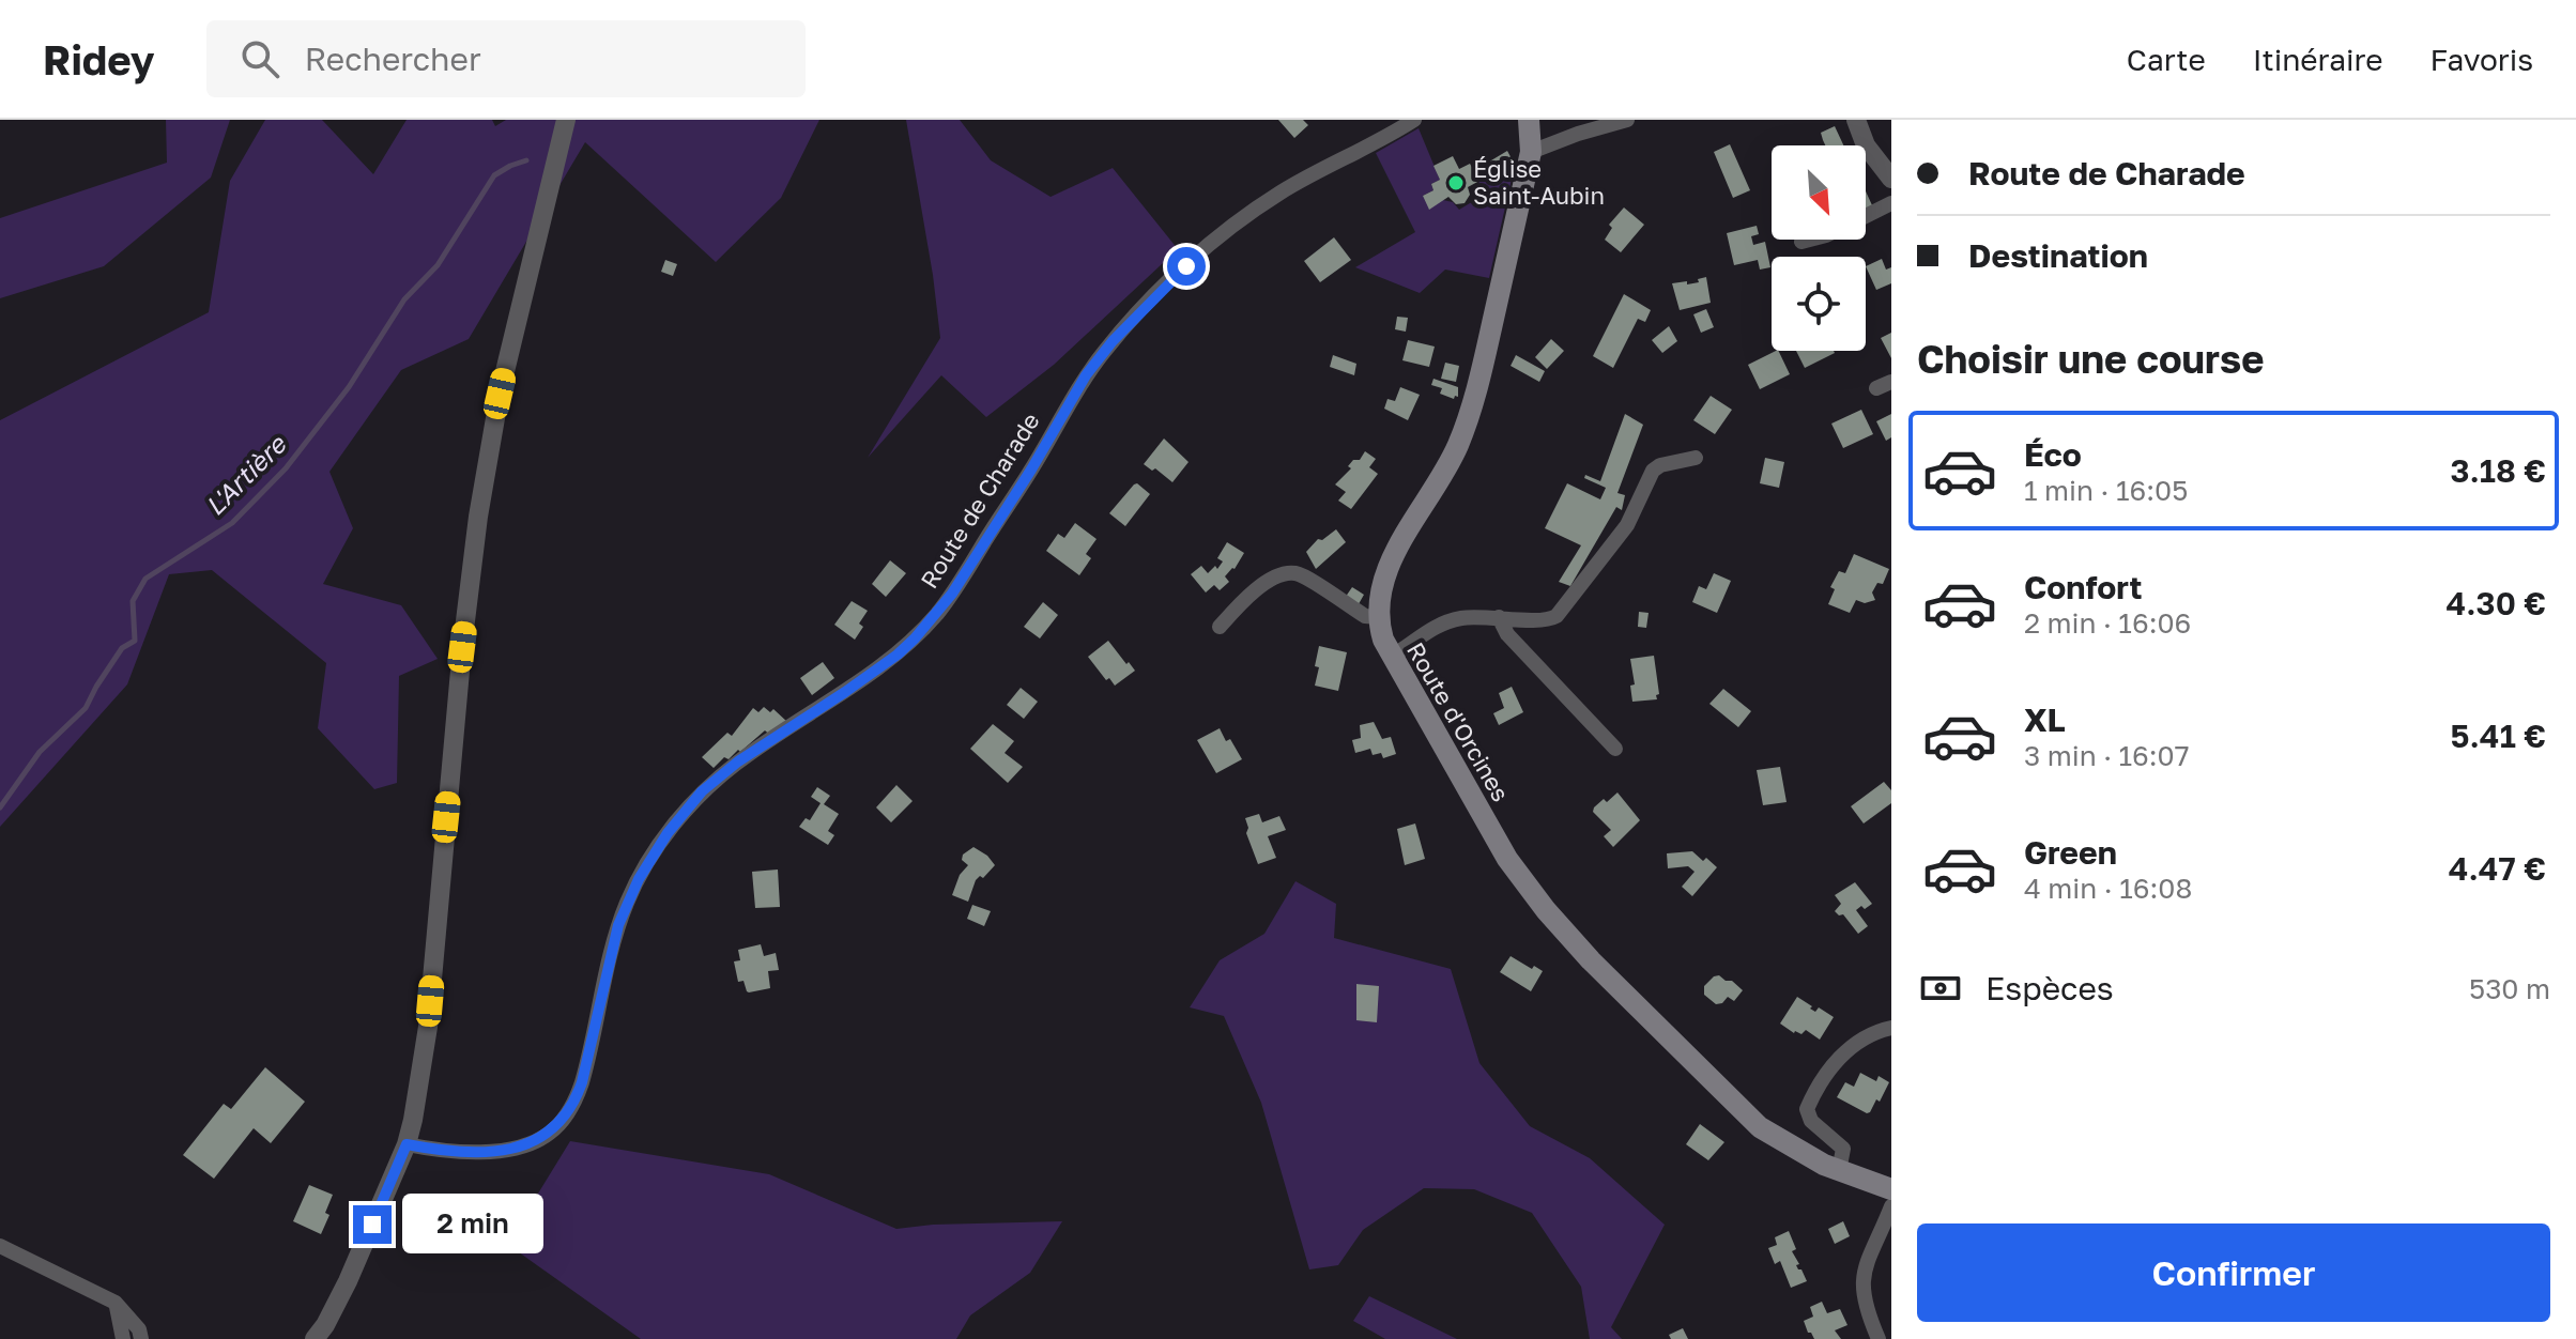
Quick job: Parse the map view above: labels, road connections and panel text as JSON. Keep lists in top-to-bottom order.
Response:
{
  "streets": {
    "main road": ["Route d'Orcines"],
    "street": ["Route de Charade"]
  },
  "water": ["L'Artière"],
  "places": ["Église Saint-Aubin"],
  "north": "bottom right",
  "page": {
    "header": "Ridey",
    "search": "Rechercher",
    "nav": ["Carte", "Itinéraire", "Favoris"],
    "banner": ["Route de Charade", "Destination"],
    "heading": "Choisir une course",
    "list": [
      {
        "name": "Éco",
        "note": "1 min · 16:05",
        "value": "3.18 €"
      },
      {
        "name": "Confort",
        "note": "2 min · 16:06",
        "value": "4.30 €"
      },
      {
        "name": "XL",
        "note": "3 min · 16:07",
        "value": "5.41 €"
      },
      {
        "name": "Green",
        "note": "4 min · 16:08",
        "value": "4.47 €"
      }
    ],
    "pay": ["Espèces", "530 m"],
    "bubble": "2 min",
    "buttons": "Confirmer"
  }
}
